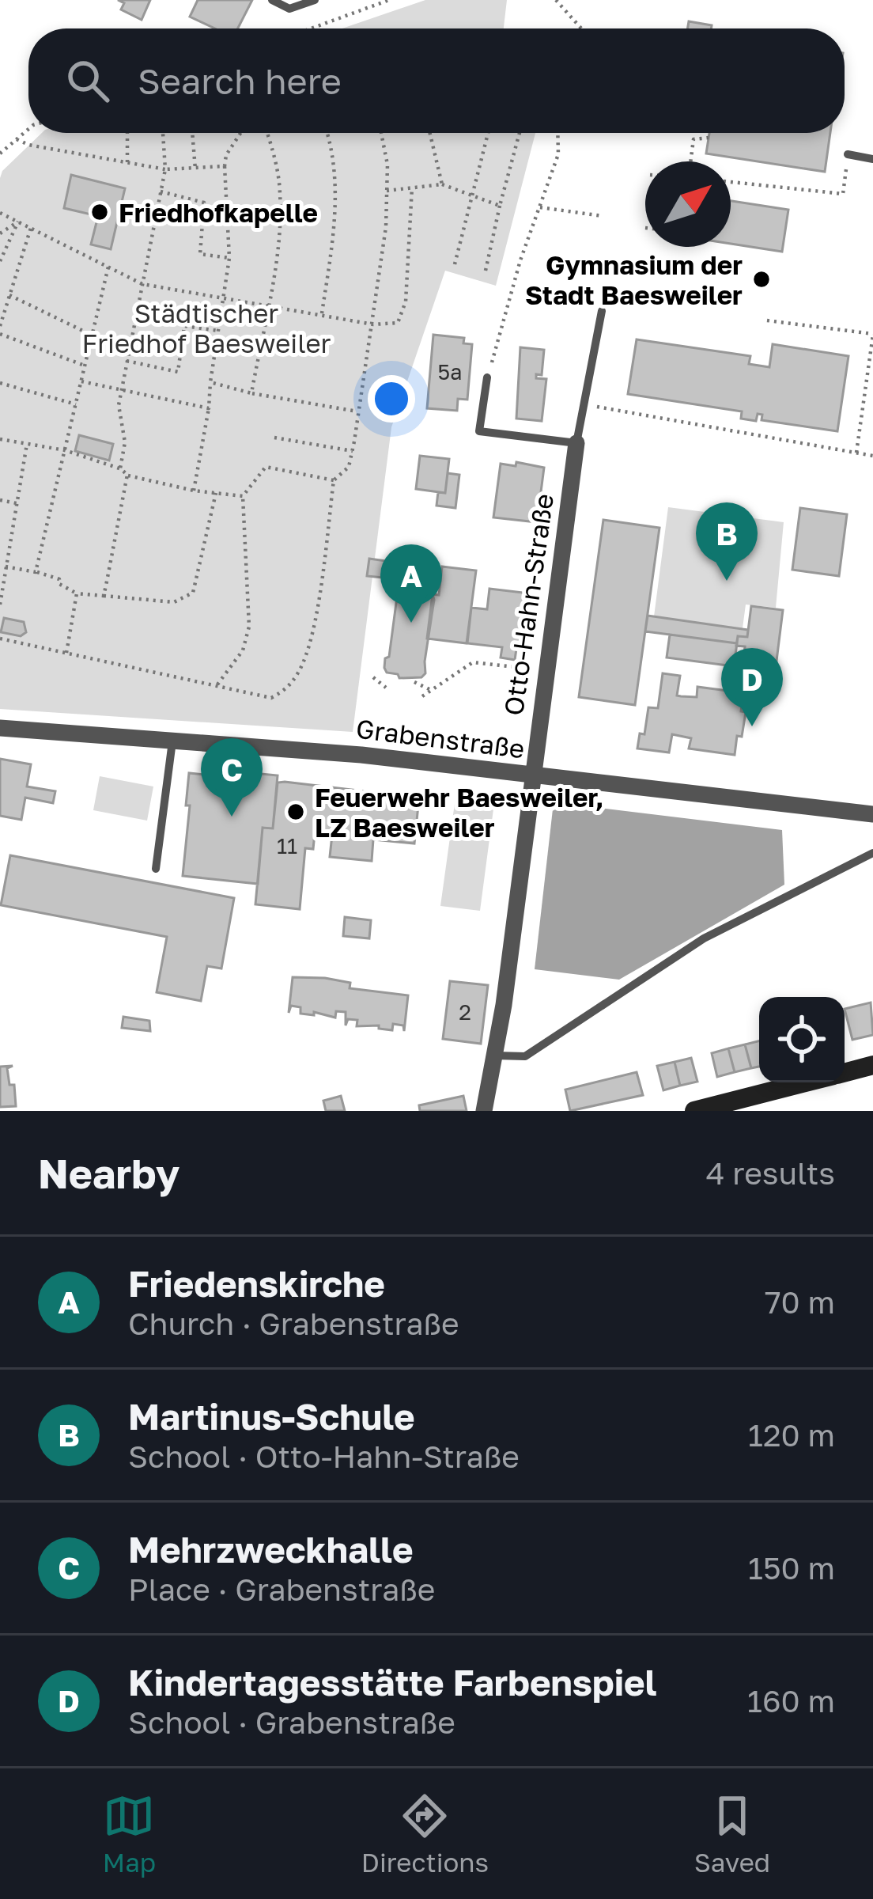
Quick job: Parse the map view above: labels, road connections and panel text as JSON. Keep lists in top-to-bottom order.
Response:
{
  "streets": {
    "street": ["Otto-Hahn-Straße", "Grabenstraße"]
  },
  "crossings": [
    ["Otto-Hahn-Straße", "Grabenstraße"]
  ],
  "parks": ["Städtischer Friedhof Baesweiler"],
  "places": ["Friedhofkapelle", "Gymnasium der Stadt Baesweiler", "Feuerwehr Baesweiler, LZ Baesweiler"],
  "house_numbers": ["5a", "11", "2"],
  "north": "top right",
  "page": {
    "search": "Search here",
    "pins": [
      "B",
      "A",
      "D",
      "C"
    ],
    "heading": ["Nearby", "4 results"],
    "list": [
      {
        "mark": "A",
        "name": "Friedenskirche",
        "note": "Church · Grabenstraße",
        "value": "70 m"
      },
      {
        "mark": "B",
        "name": "Martinus-Schule",
        "note": "School · Otto-Hahn-Straße",
        "value": "120 m"
      },
      {
        "mark": "C",
        "name": "Mehrzweckhalle",
        "note": "Place · Grabenstraße",
        "value": "150 m"
      },
      {
        "mark": "D",
        "name": "Kindertagesstätte Farbenspiel",
        "note": "School · Grabenstraße",
        "value": "160 m"
      }
    ],
    "nav": ["Map", "Directions", "Saved"]
  }
}
